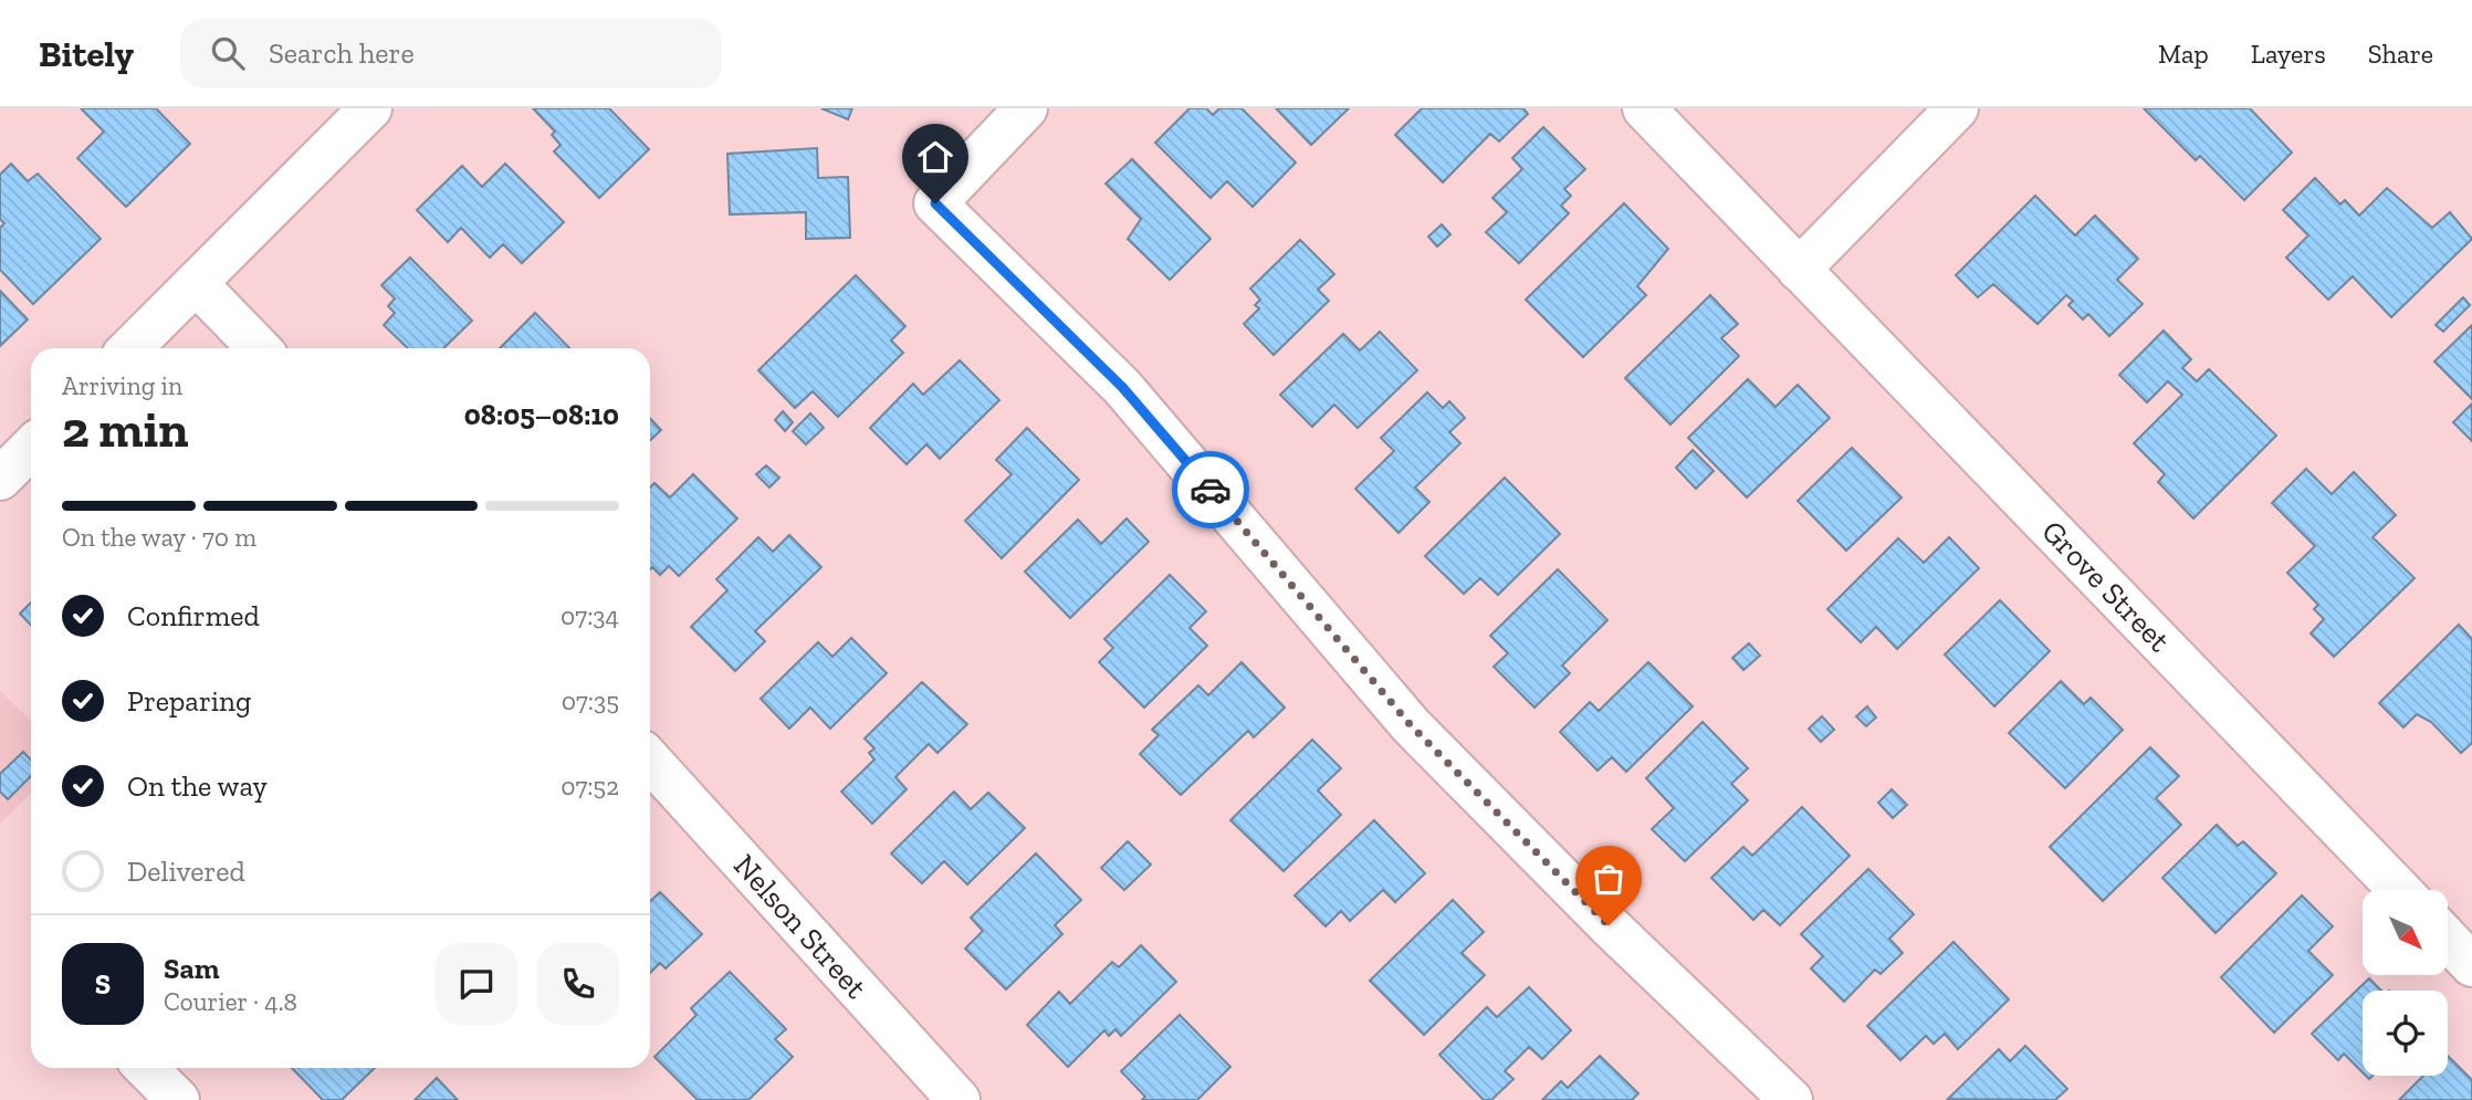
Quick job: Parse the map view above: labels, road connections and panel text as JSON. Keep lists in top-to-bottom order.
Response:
{
  "streets": {
    "street": ["Grove Street", "Nelson Street"]
  },
  "north": "bottom right",
  "page": {
    "header": "Bitely",
    "search": "Search here",
    "nav": ["Map", "Layers", "Share"],
    "heading": ["2 min", "Arriving in", "08:05–08:10"],
    "panel": ["Sam", "Courier · 4.8"],
    "bar": "On the way · 70 m",
    "list": [
      ["Confirmed", "07:34"],
      ["Preparing", "07:35"],
      ["On the way", "07:52"],
      "Delivered"
    ],
    "round": "S"
  }
}
